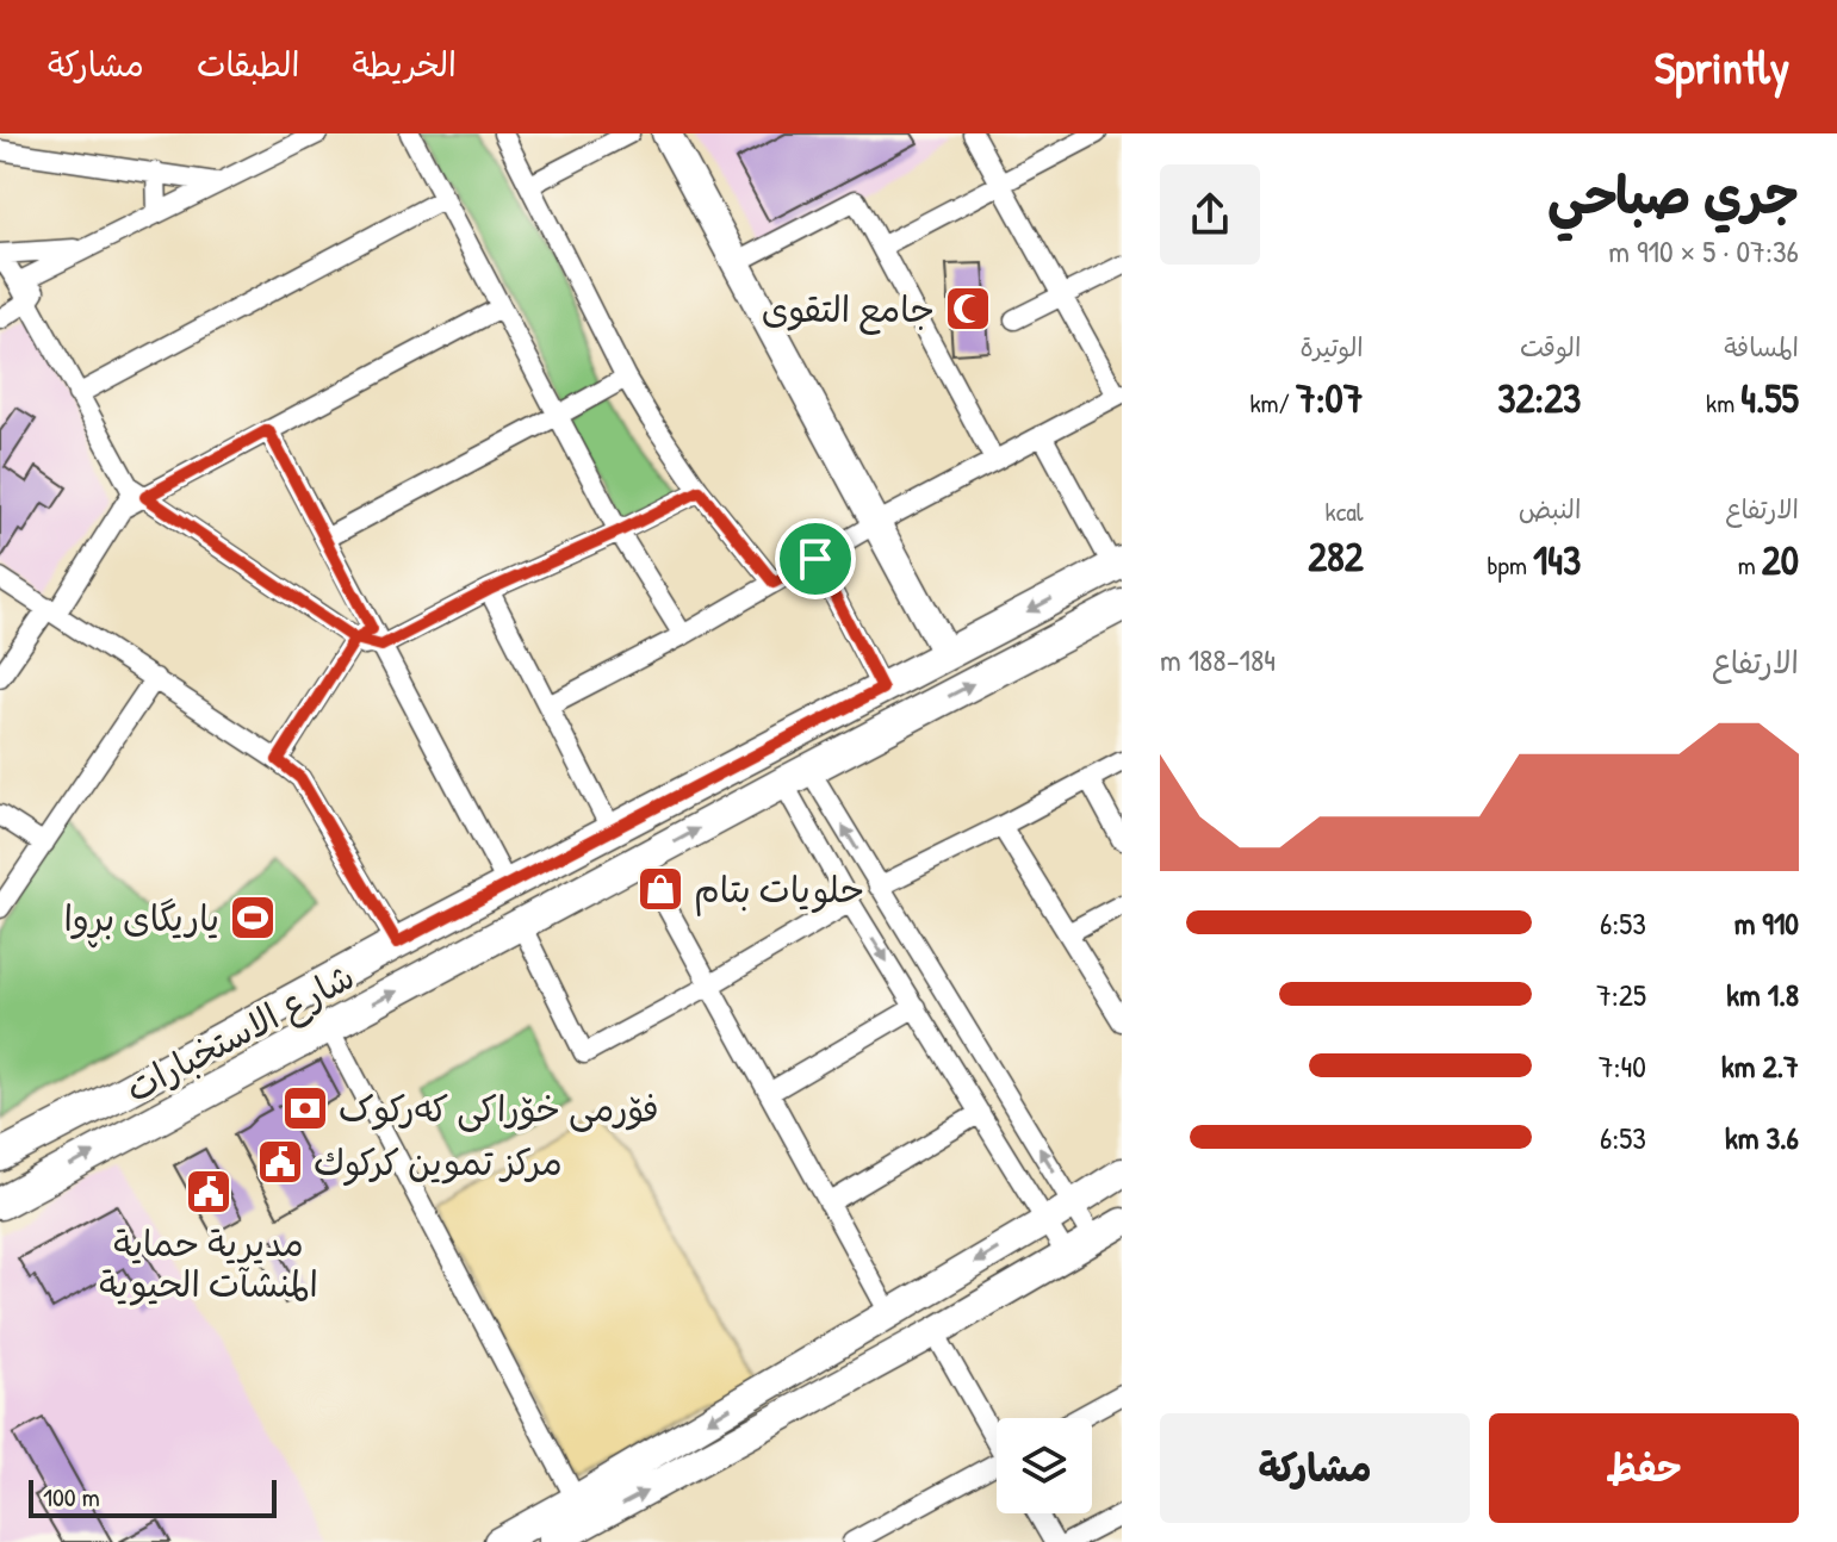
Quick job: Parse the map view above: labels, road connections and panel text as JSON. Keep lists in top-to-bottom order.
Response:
{
  "streets": {
    "main road": ["شارع الاستخبارات"]
  },
  "places": {
    "mosque": ["جامع التقوى"],
    "shop": ["حلويات بتام"],
    "sports": ["یاریگای بڕوا"],
    "bank": ["فۆرمی خۆراکی کەرکوک"],
    "public building": ["مركز تموين كركوك", "مديرية حماية المنشآت الحيوية"]
  },
  "scale_bar": "100 m",
  "page": {
    "header": "Sprintly",
    "nav": ["الخريطة", "الطبقات", "مشاركة"],
    "heading": ["جري صباحي", "07:36 · 5 × 910 m"],
    "stats": [
      ["المسافة", "4.55 km"],
      ["الوقت", "32:23"],
      ["الوتيرة", "7:07 /km"],
      ["الارتفاع", "20 m"],
      ["النبض", "143 bpm"],
      ["kcal", "282"]
    ],
    "chart": ["الارتفاع", "184–188 m"],
    "list": [
      {
        "name": "910 m",
        "note": "6:53"
      },
      {
        "name": "1.8 km",
        "note": "7:25"
      },
      {
        "name": "2.7 km",
        "note": "7:40"
      },
      {
        "name": "3.6 km",
        "note": "6:53"
      }
    ],
    "buttons": ["حفظ", "مشاركة"],
    "scale": "100 m"
  }
}
